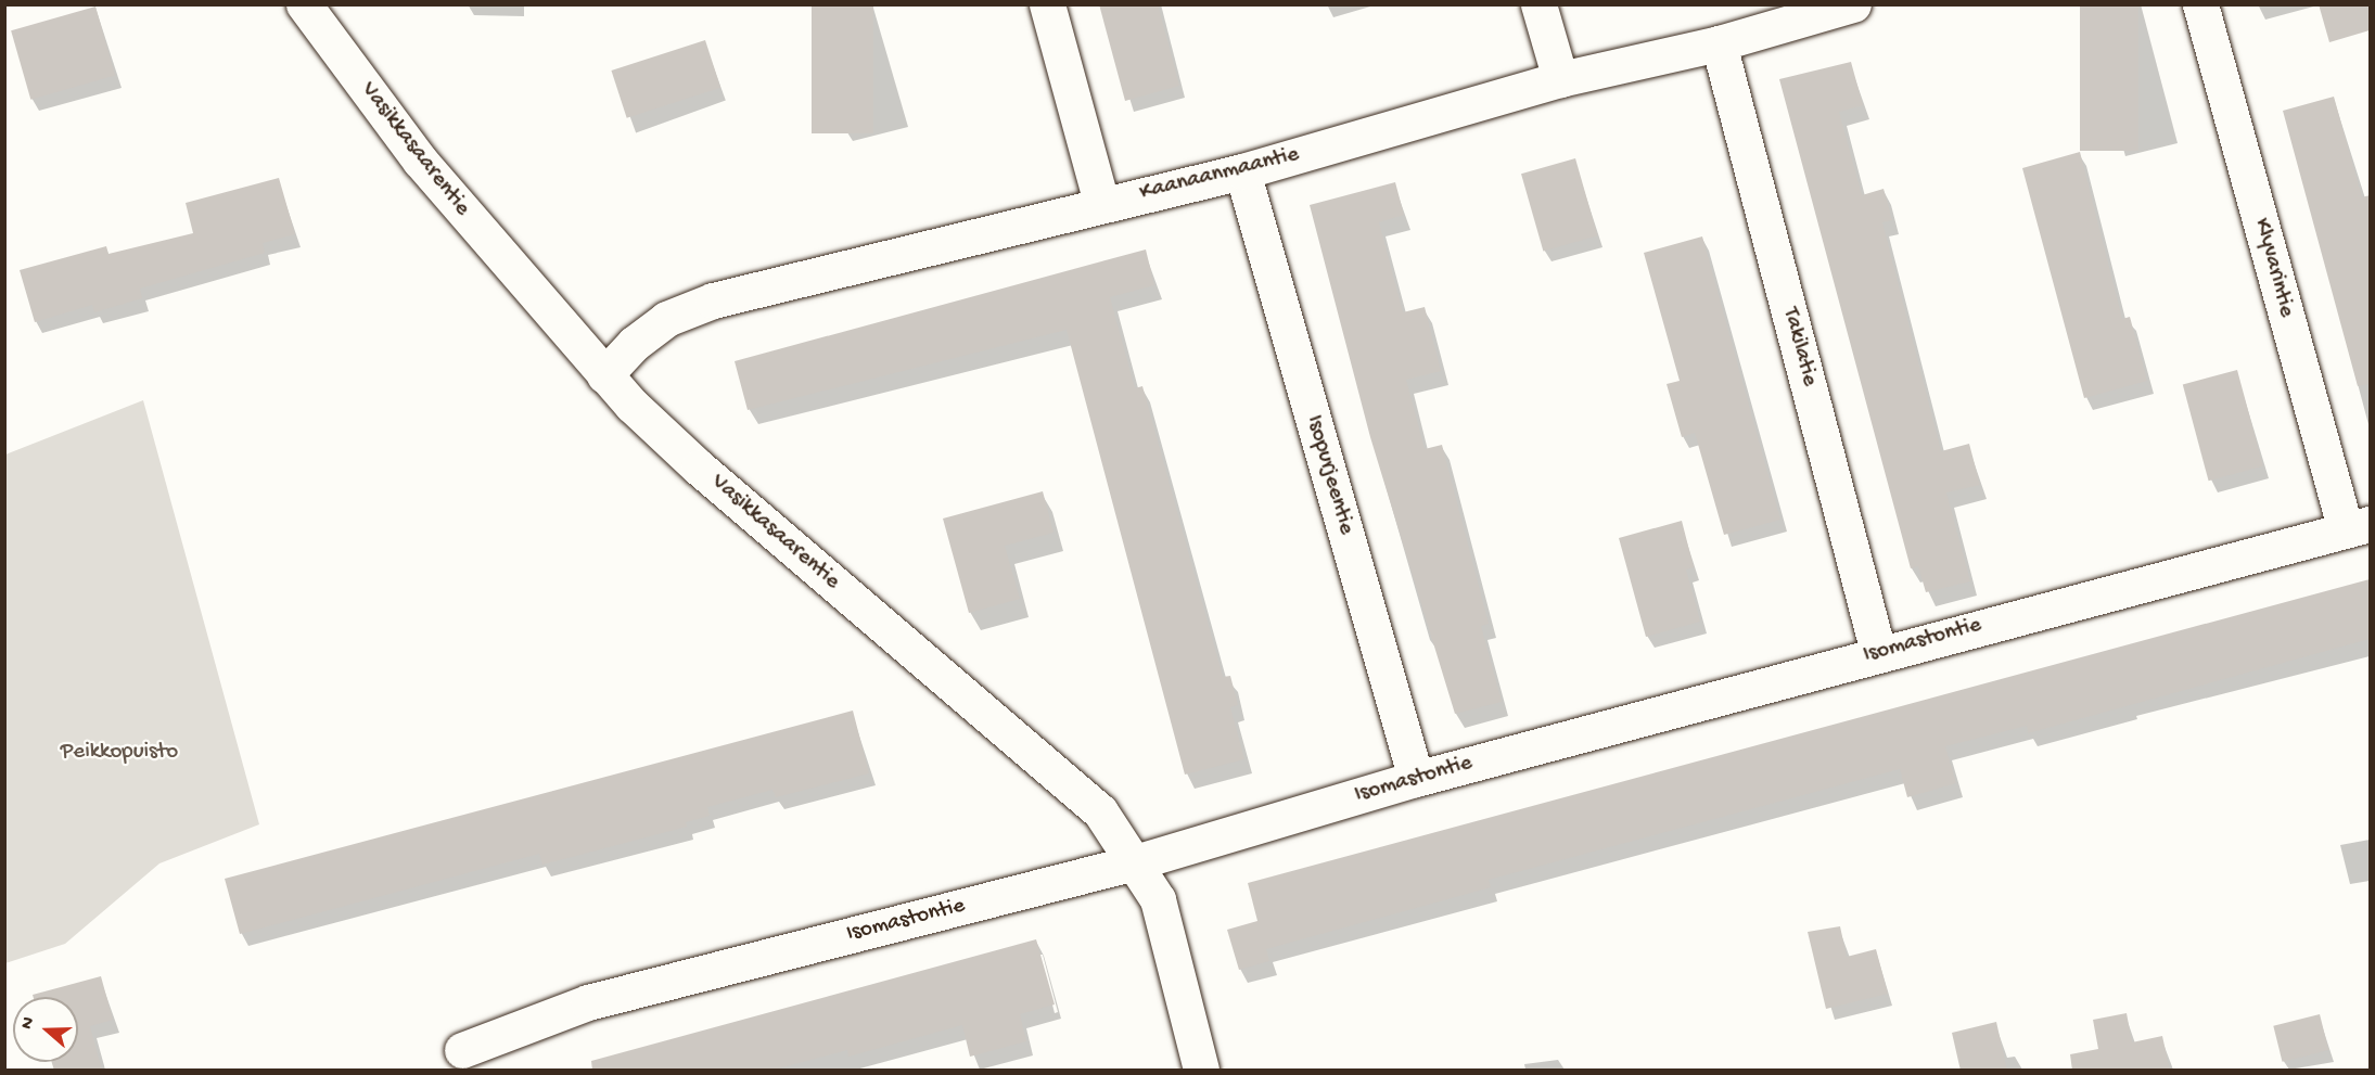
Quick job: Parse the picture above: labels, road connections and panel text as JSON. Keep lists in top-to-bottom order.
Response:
{
  "streets": {
    "street": [
      "Vasikkasaarentie",
      "Kaanaanmaantie",
      "Klyvarintie",
      "Takilatie",
      "Isopurjeentie",
      "Isomastontie"
    ]
  },
  "crossings": [
    ["Vasikkasaarentie", "Kaanaanmaantie"],
    ["Vasikkasaarentie", "Isomastontie"],
    ["Kaanaanmaantie", "Takilatie"],
    ["Kaanaanmaantie", "Isopurjeentie"],
    ["Klyvarintie", "Isomastontie"],
    ["Takilatie", "Isomastontie"],
    ["Isopurjeentie", "Isomastontie"]
  ],
  "parks": ["Peikkopuisto"],
  "north": "left"
}
